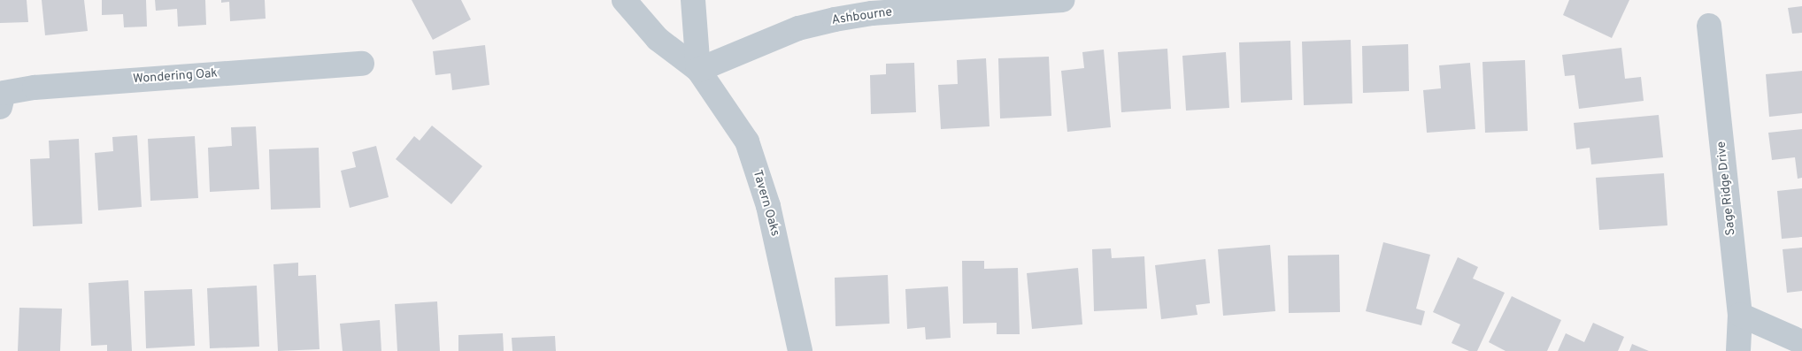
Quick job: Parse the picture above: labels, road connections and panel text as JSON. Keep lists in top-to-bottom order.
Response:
{
  "streets": {
    "street": [
      "Ashbourne",
      "Wondering Oak",
      "Sage Ridge Drive",
      "Tavern Oaks"
    ]
  },
  "crossings": [
    ["Ashbourne", "Tavern Oaks"]
  ]
}
